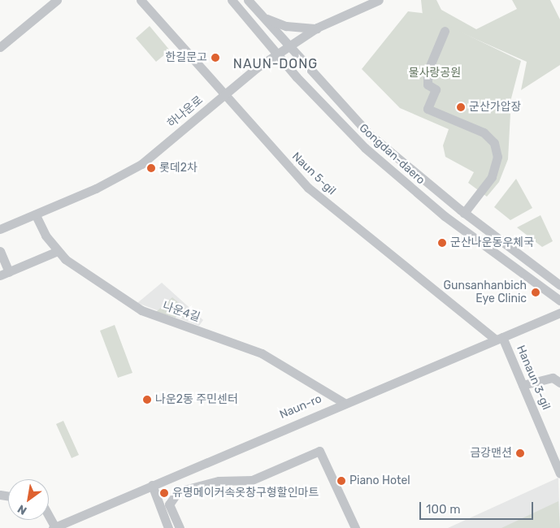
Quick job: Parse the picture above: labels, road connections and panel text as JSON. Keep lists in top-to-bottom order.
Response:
{
  "streets": {
    "street": [
      "하나운로",
      "Gongdan-daero",
      "Naun 5-gil",
      "나운4길",
      "Hanaun 3-gil",
      "Naun-ro"
    ]
  },
  "crossings": [
    ["하나운로", "Gongdan-daero"],
    ["하나운로", "Naun 5-gil"],
    ["하나운로", "나운4길"],
    ["Naun 5-gil", "Hanaun 3-gil"],
    ["Naun 5-gil", "Naun-ro"],
    ["나운4길", "Naun-ro"],
    ["Hanaun 3-gil", "Naun-ro"]
  ],
  "districts": ["NAUN-DONG"],
  "parks": ["물사랑공원"],
  "places": [
    "한길문고",
    "군산가압장",
    "롯데2차",
    "군산나운동우체국",
    "Gunsanhanbich Eye Clinic",
    "나운2동 주민센터",
    "금강맨션",
    "Piano Hotel",
    "유명메이커속옷창구형할인마트"
  ],
  "scale_bar": "100 m",
  "north": "bottom left"
}
